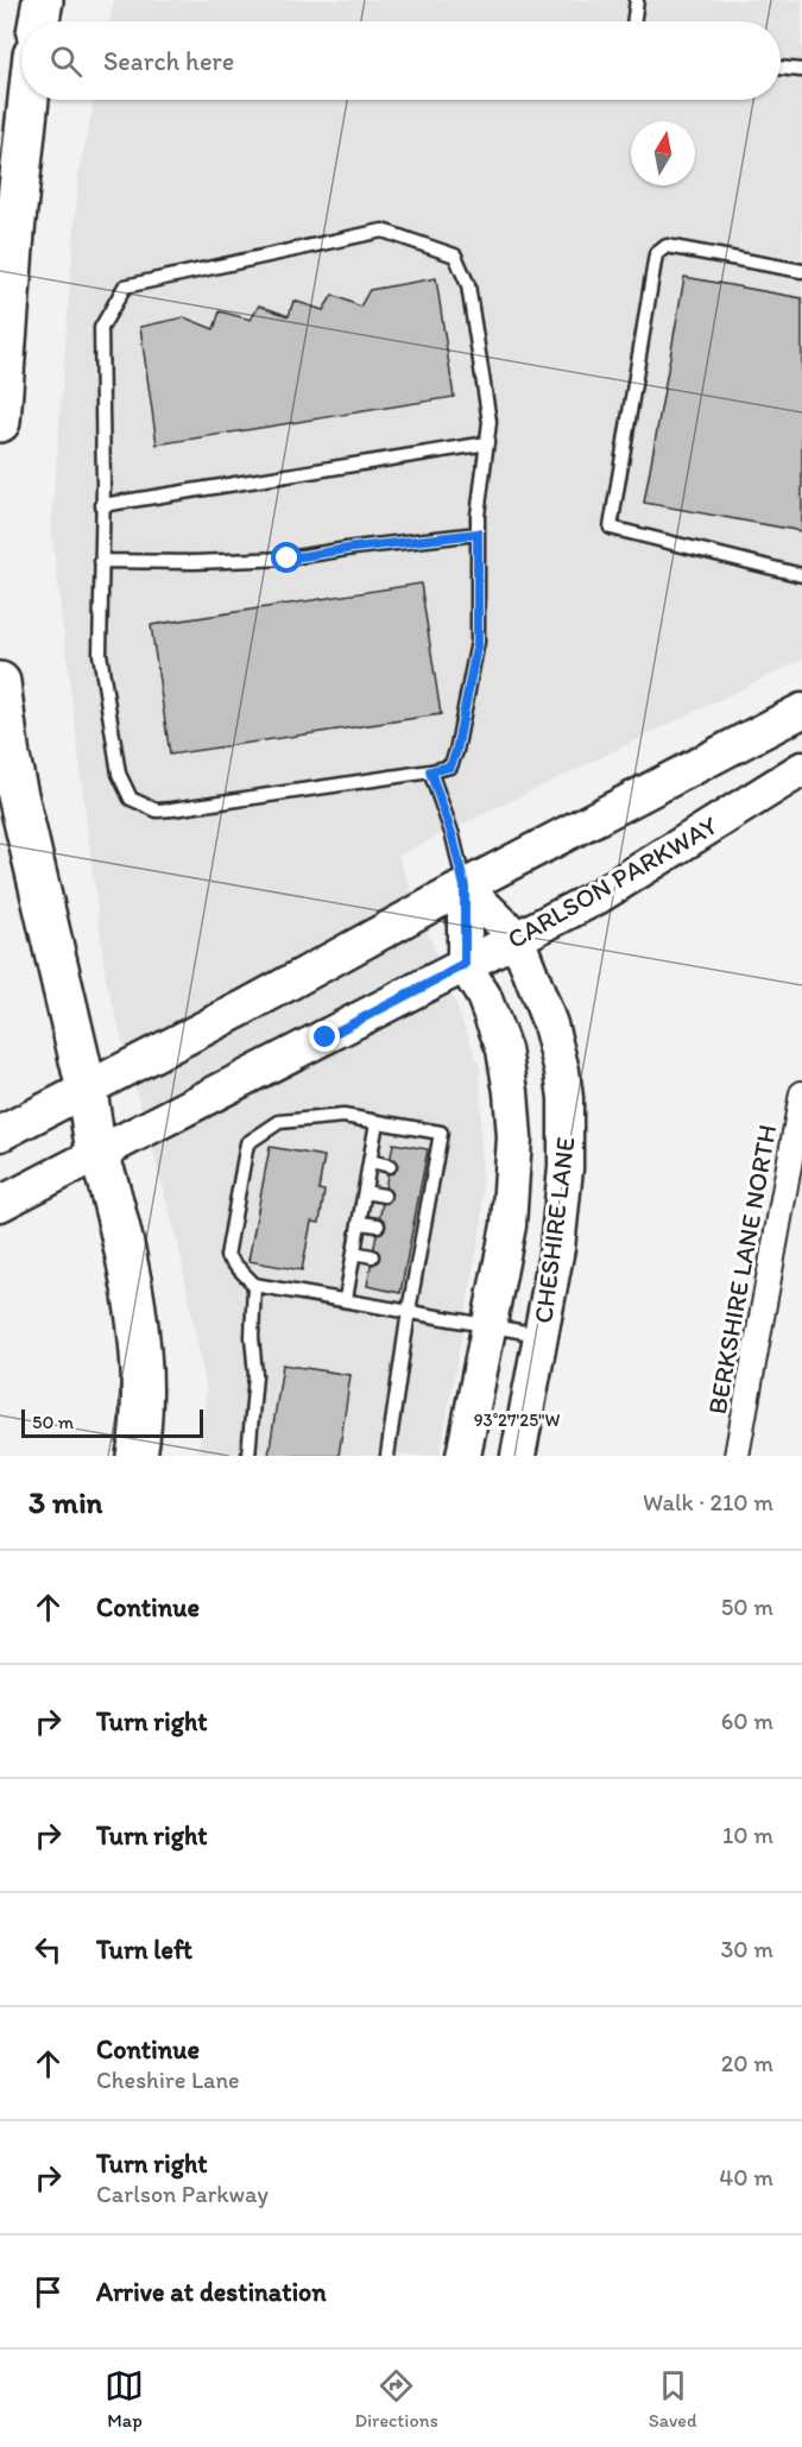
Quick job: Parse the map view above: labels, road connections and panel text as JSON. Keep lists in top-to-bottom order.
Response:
{
  "streets": {
    "main road": ["CARLSON PARKWAY", "CHESHIRE LANE"],
    "street": ["BERKSHIRE LANE NORTH"]
  },
  "crossings": [
    ["CARLSON PARKWAY", "CHESHIRE LANE"]
  ],
  "scale_bar": "50 m",
  "north": "top",
  "page": {
    "search": "Search here",
    "scale": "50 m",
    "heading": ["3 min", "Walk · 210 m"],
    "list": [
      ["Continue", "50 m"],
      ["Turn right", "60 m"],
      ["Turn right", "10 m"],
      ["Turn left", "30 m"],
      ["Continue", "Cheshire Lane", "20 m"],
      ["Turn right", "Carlson Parkway", "40 m"],
      "Arrive at destination"
    ],
    "nav": ["Map", "Directions", "Saved"]
  },
  "coordinates": ["93°27'25\"W"]
}
